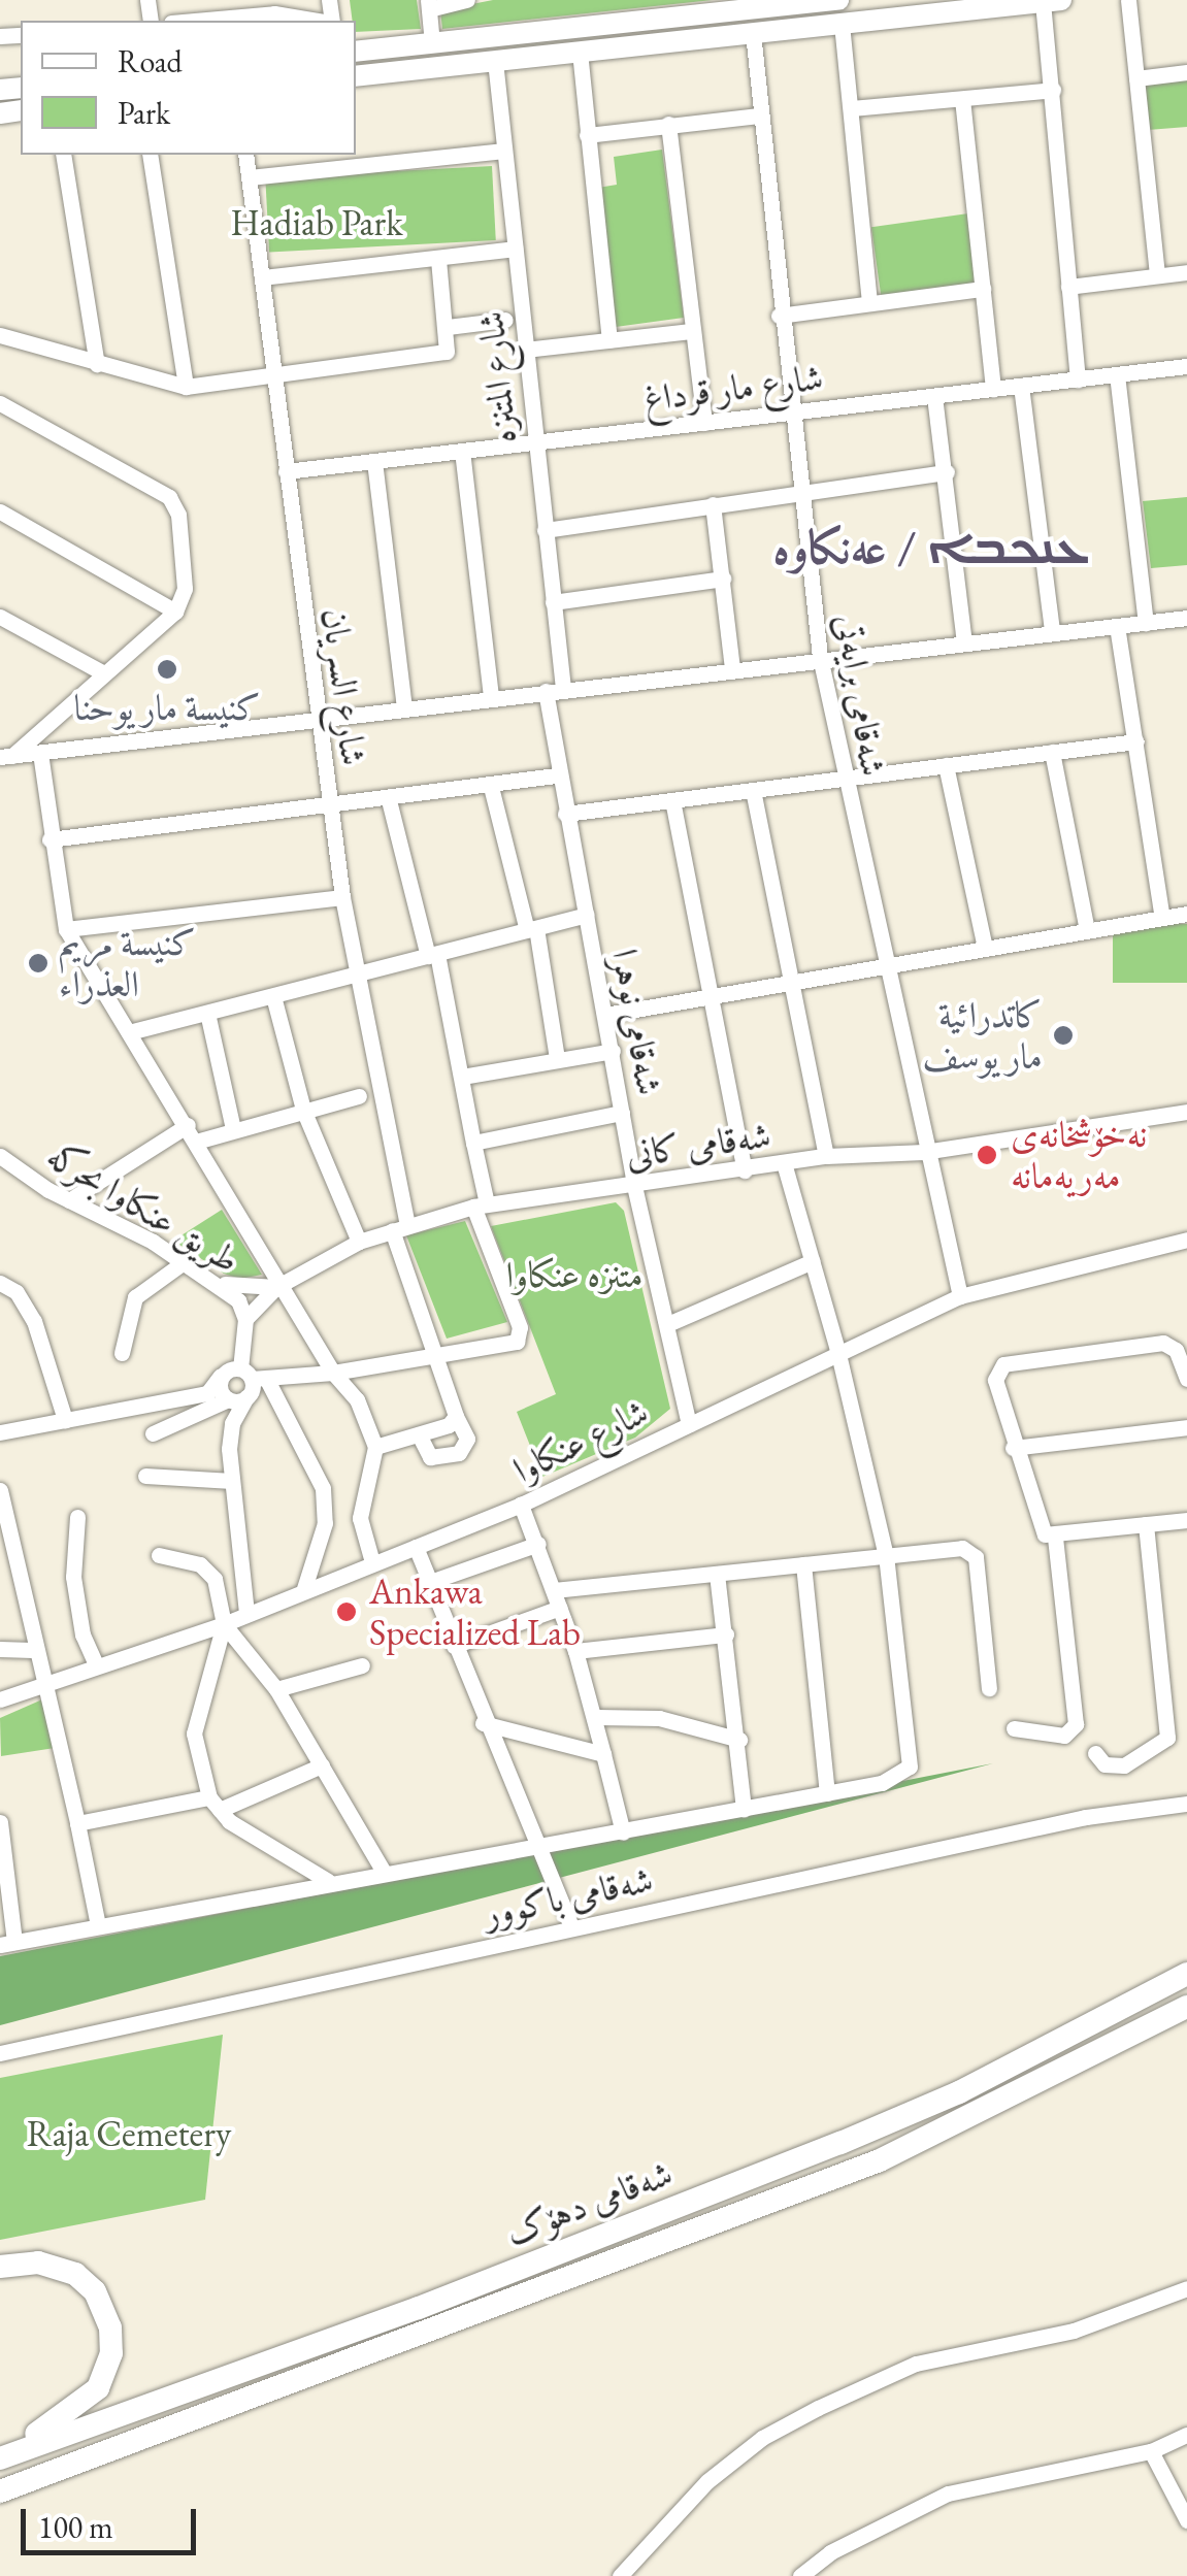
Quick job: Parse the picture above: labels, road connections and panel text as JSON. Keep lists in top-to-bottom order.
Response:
{
  "streets": {
    "highway": ["شەقامی دهۆک"],
    "street": [
      "شارع المتنزه",
      "شارع مار قرداغ",
      "شارع السريان",
      "شەقامی برایەتی",
      "شەقامی نوهرا",
      "شەقامی کانی",
      "طريق عنكاوا بحركه",
      "شارع عنكاوا",
      "شەقامی باکوور"
    ]
  },
  "crossings": [
    ["شارع المتنزه", "شارع مار قرداغ"],
    ["شارع المتنزه", "شەقامی نوهرا"],
    ["شارع مار قرداغ", "شارع السريان"],
    ["شارع مار قرداغ", "شەقامی برایەتی"],
    ["شارع السريان", "شەقامی کانی"],
    ["شەقامی برایەتی", "شەقامی کانی"],
    ["شەقامی برایەتی", "شارع عنكاوا"],
    ["شەقامی نوهرا", "شەقامی کانی"],
    ["شەقامی نوهرا", "شارع عنكاوا"],
    ["شەقامی کانی", "طريق عنكاوا بحركه"]
  ],
  "districts": ["ܥܢܟܒܐ / عەنکاوە"],
  "parks": ["Hadiab Park", "متنزه عنكاوا", "Raja Cemetery"],
  "places": [
    "كنيسة مار يوحنا",
    "كنيسة مريم العذراء",
    "كاتدرائية مار يوسف",
    "نەخۆشخانەی مەریەمانە",
    "Ankawa Specialized Lab"
  ],
  "legend": ["Road", "Park"],
  "scale_bar": "100 m"
}
